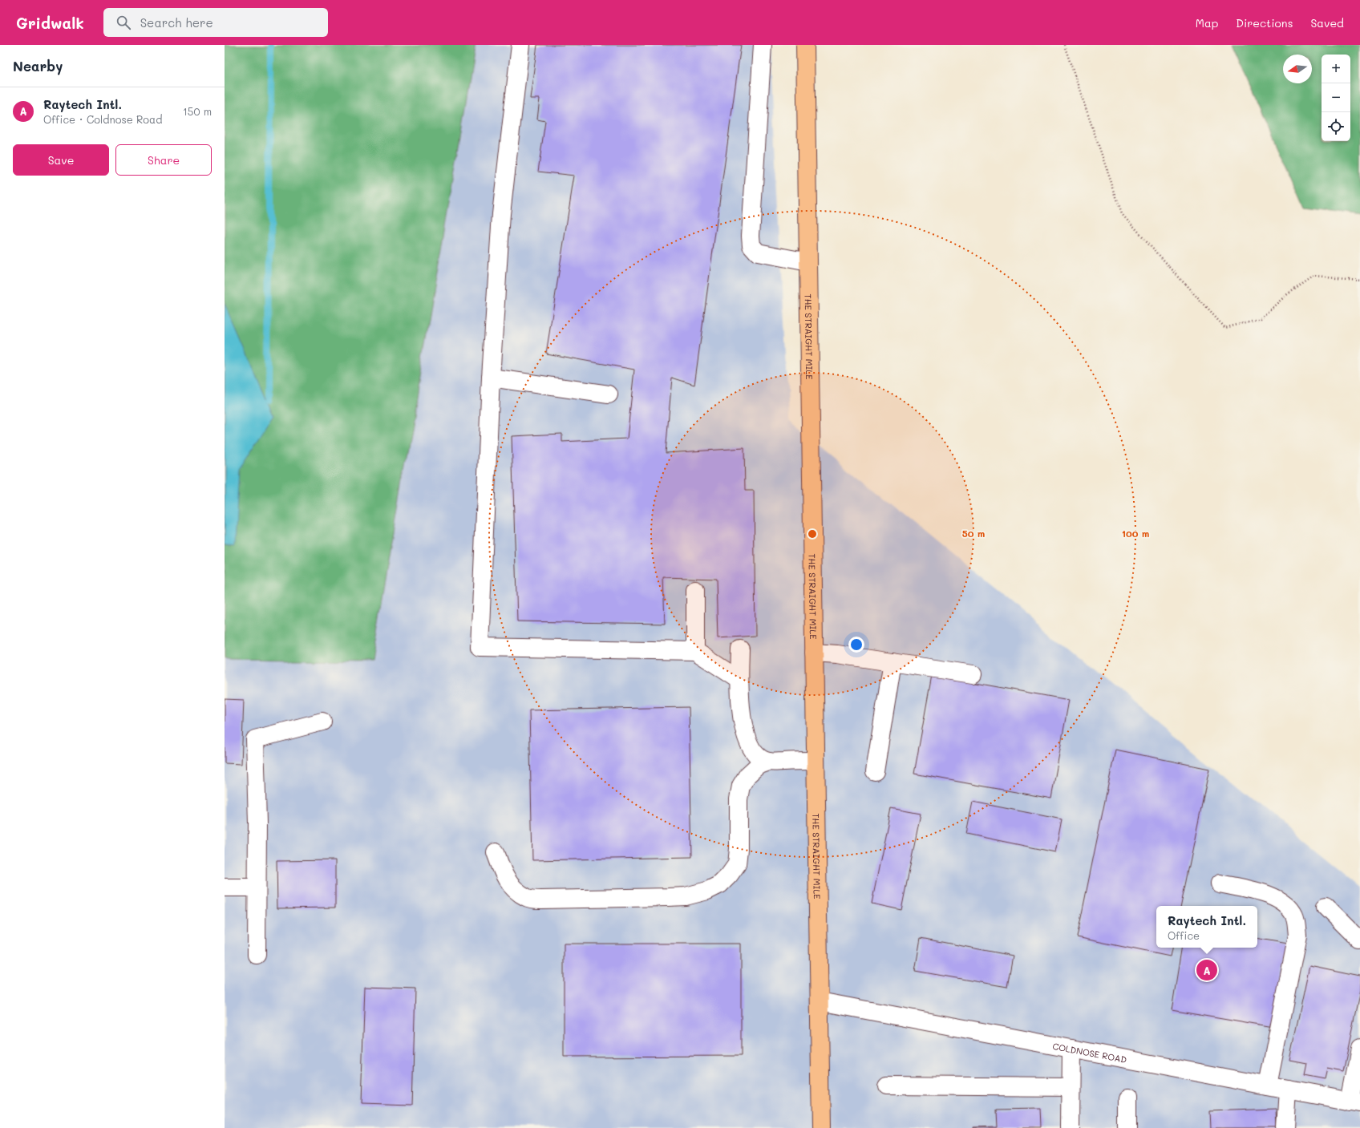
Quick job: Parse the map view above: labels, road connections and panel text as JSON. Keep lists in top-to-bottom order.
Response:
{
  "streets": {
    "main road": ["THE STRAIGHT MILE"],
    "street": ["COLDNOSE ROAD"]
  },
  "crossings": [
    ["THE STRAIGHT MILE", "COLDNOSE ROAD"]
  ],
  "north": "left",
  "page": {
    "header": "Gridwalk",
    "search": "Search here",
    "nav": ["Map", "Directions", "Saved"],
    "heading": "Nearby",
    "map_buttons": ["+", "−"],
    "list": [
      {
        "mark": "A",
        "name": "Raytech Intl.",
        "note": "Office · Coldnose Road",
        "value": "150 m"
      }
    ],
    "buttons": ["Save", "Share"],
    "popup": ["Raytech Intl.", "Office"],
    "pins": "A"
  },
  "rings": ["50 m", "100 m"]
}
